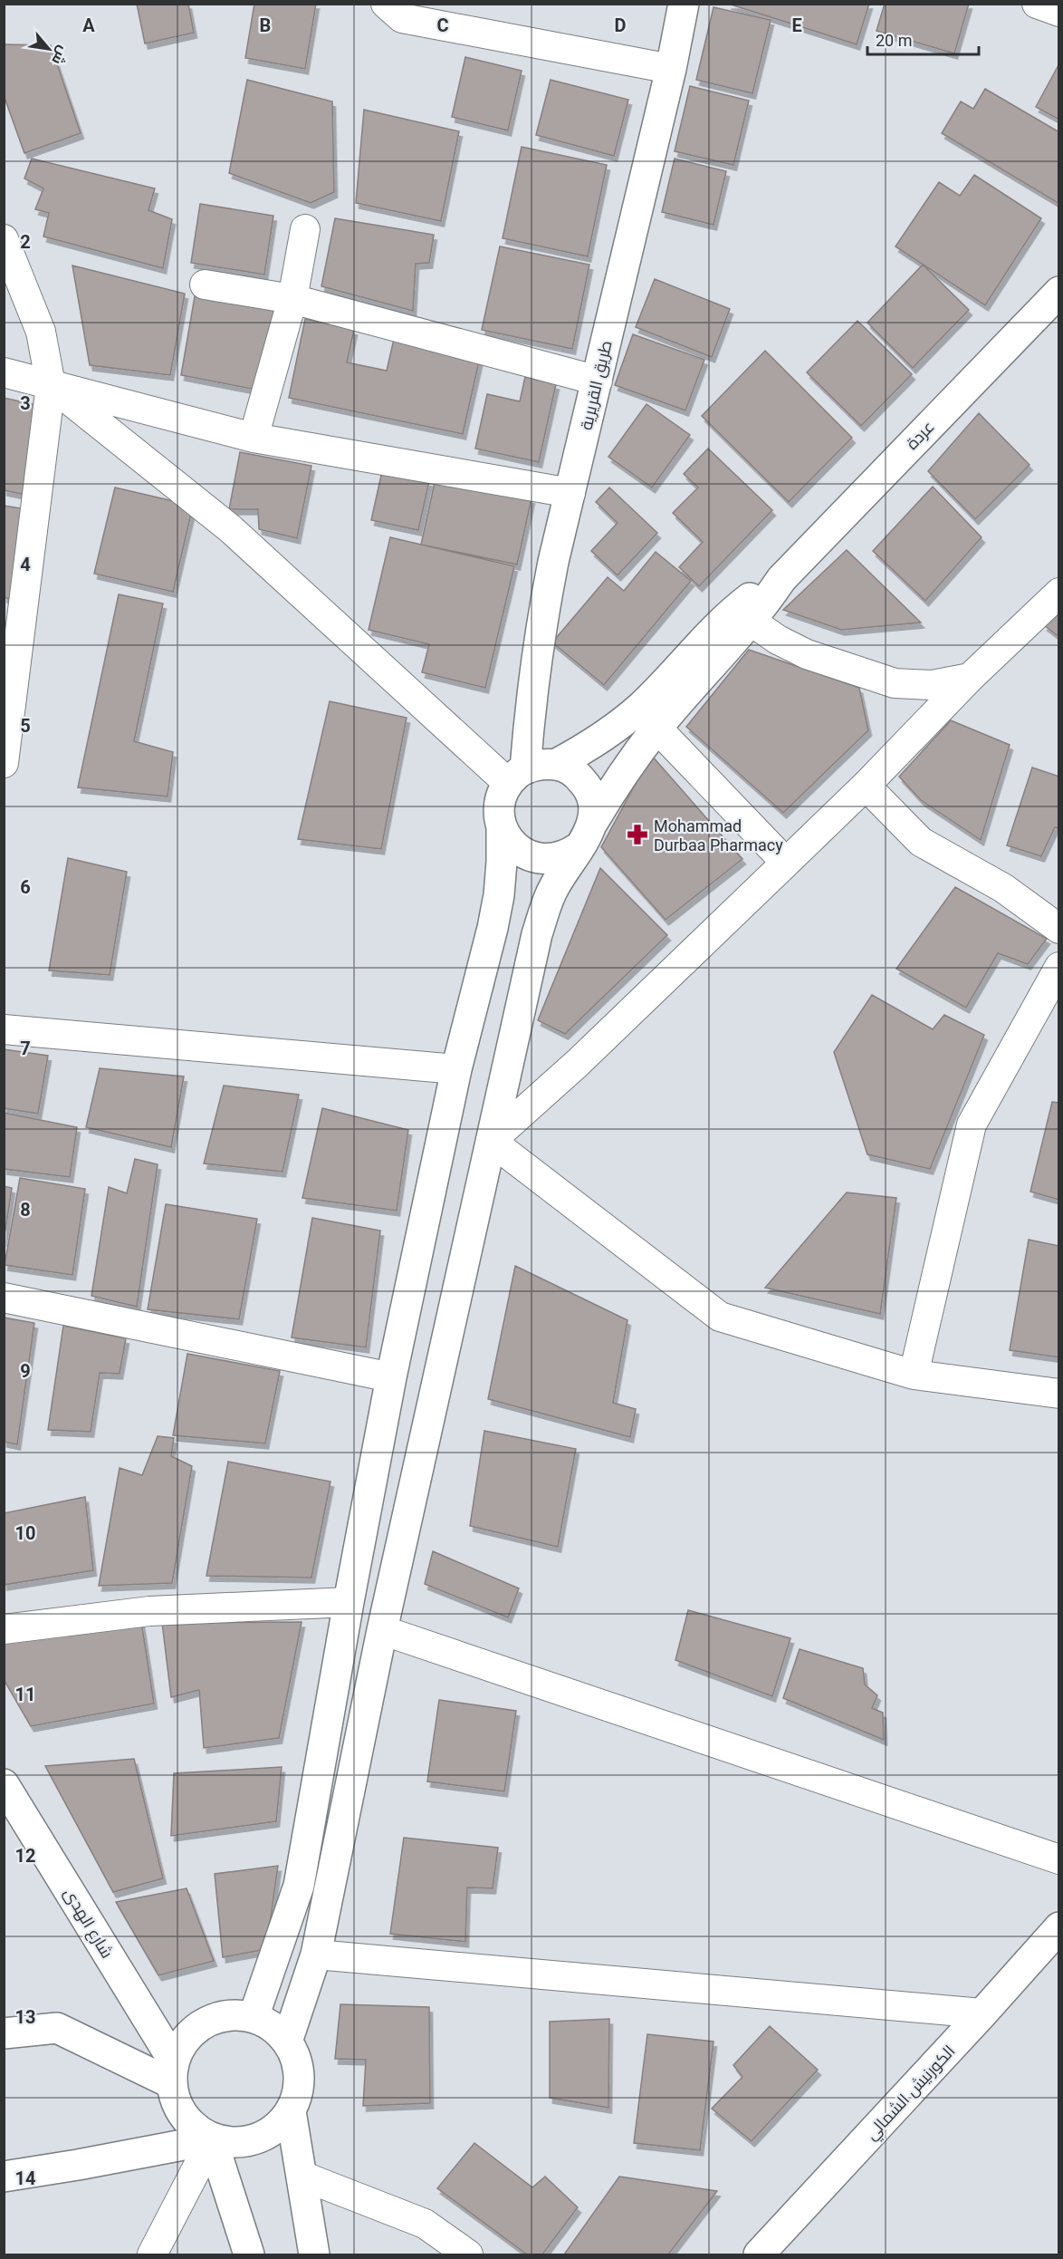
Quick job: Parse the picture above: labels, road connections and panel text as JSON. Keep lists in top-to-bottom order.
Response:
{
  "streets": {
    "street": [
      "طريق القريرية",
      "عردة",
      "شارع الهدى",
      "الكورنيش الشمالي"
    ]
  },
  "places": {
    "pharmacy": ["Mohammad Durbaa Pharmacy"]
  },
  "scale_bar": "20 m",
  "north": "bottom right",
  "grid": {
    "columns": [
      "A",
      "B",
      "C",
      "D",
      "E"
    ],
    "rows": [
      "2",
      "3",
      "4",
      "5",
      "6",
      "7",
      "8",
      "9",
      "10",
      "11",
      "12",
      "13",
      "14"
    ]
  }
}
